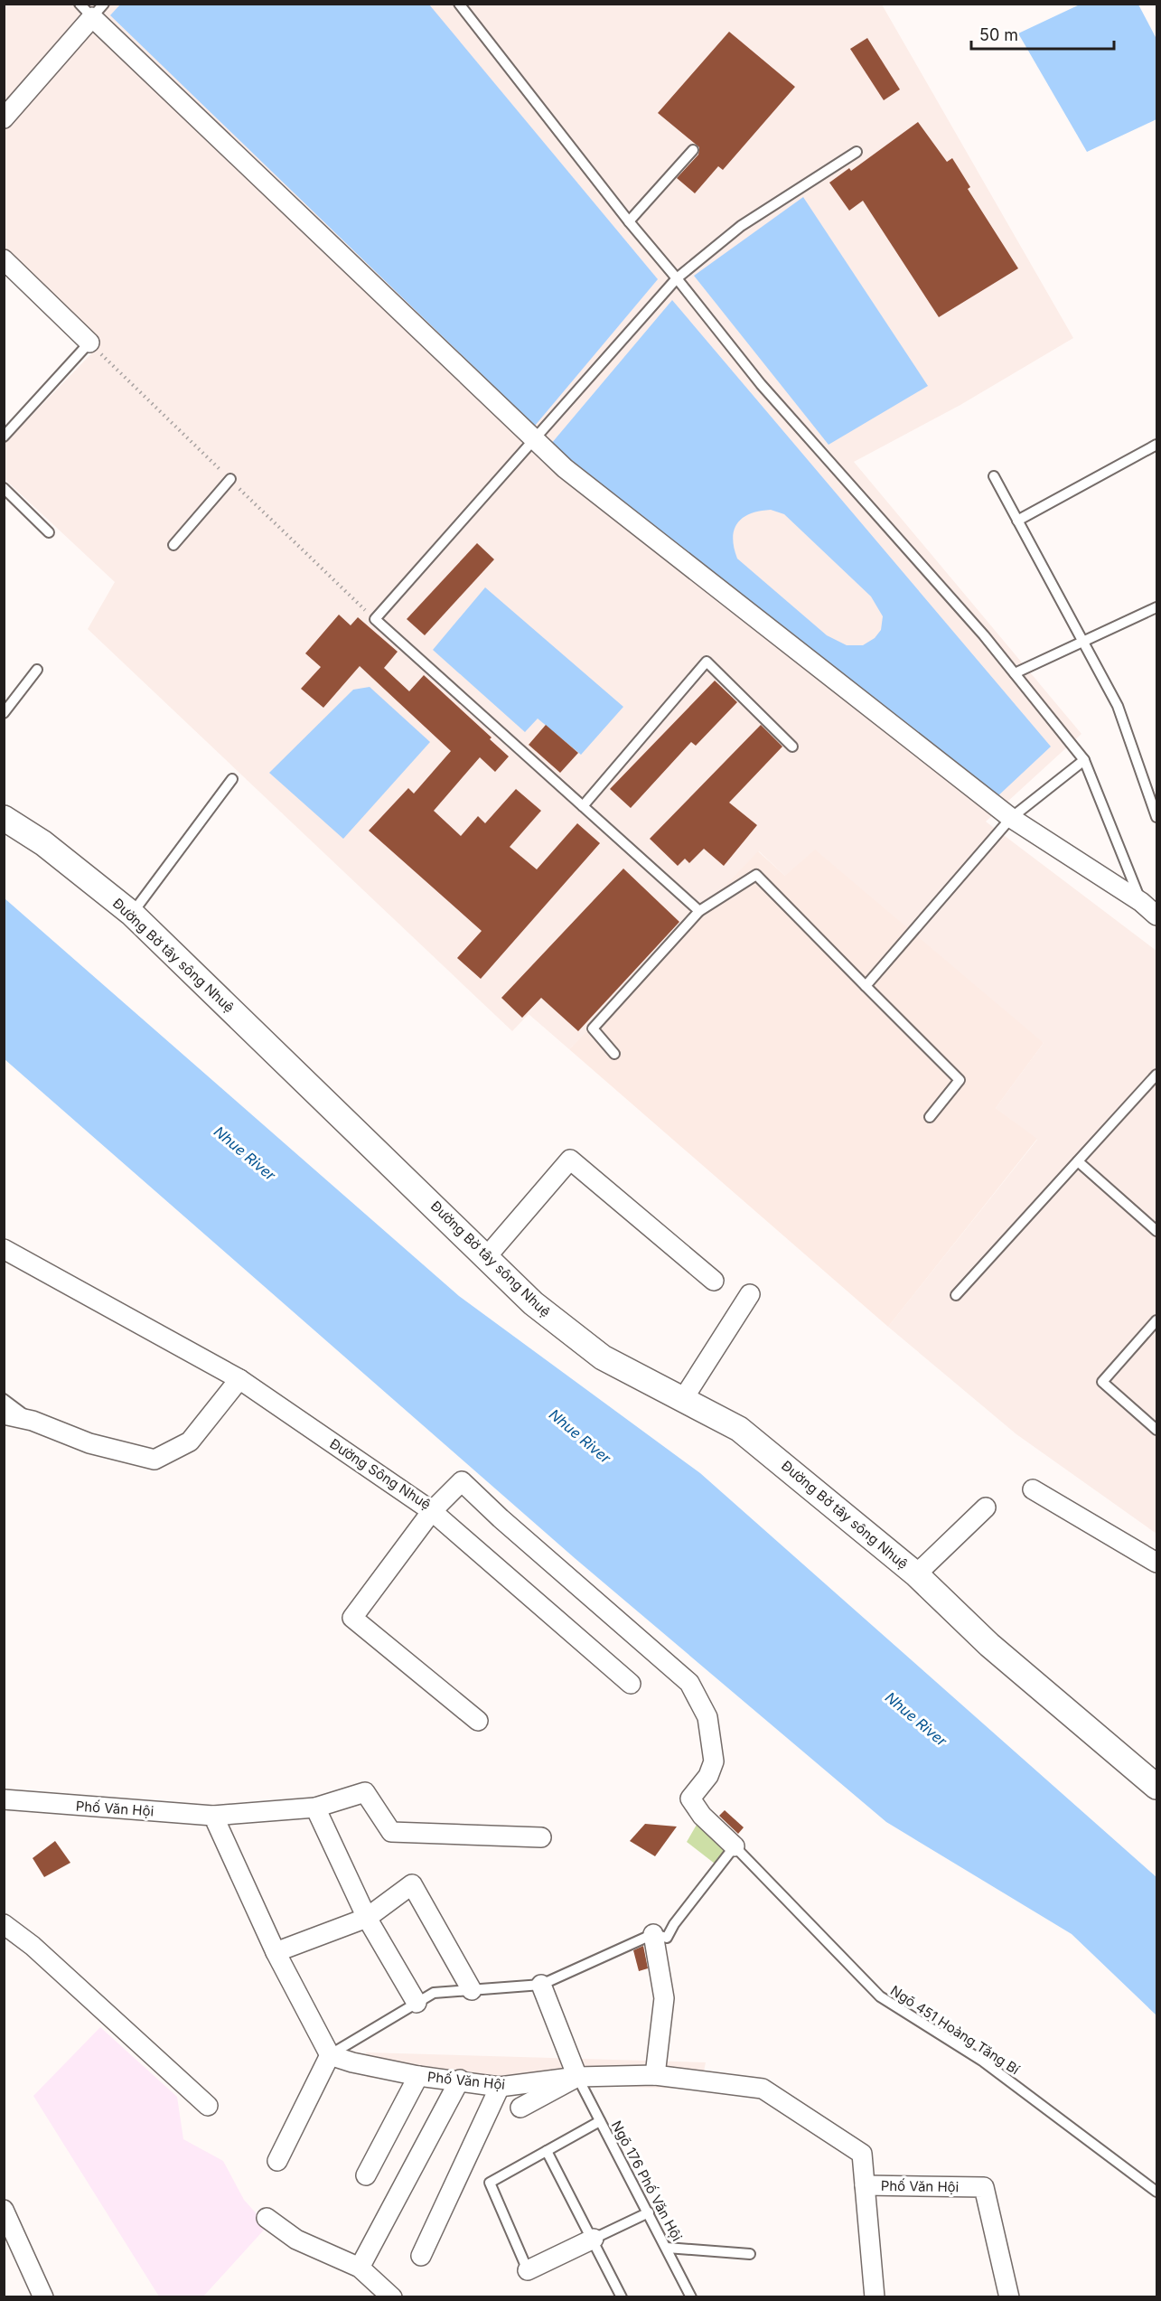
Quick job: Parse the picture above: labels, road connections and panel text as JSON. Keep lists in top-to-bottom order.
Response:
{
  "streets": {
    "street": ["Đường Bờ tây sông Nhuệ", "Đường Sông Nhuệ", "Phố Văn Hội"],
    "lane": ["Ngõ 451 Hoàng Tăng Bí", "Ngõ 176 Phố Văn Hội"]
  },
  "crossings": [
    ["Đường Sông Nhuệ", "Ngõ 451 Hoàng Tăng Bí"],
    ["Phố Văn Hội", "Ngõ 176 Phố Văn Hội"]
  ],
  "water": ["Nhue River"],
  "scale_bar": "50 m"
}
